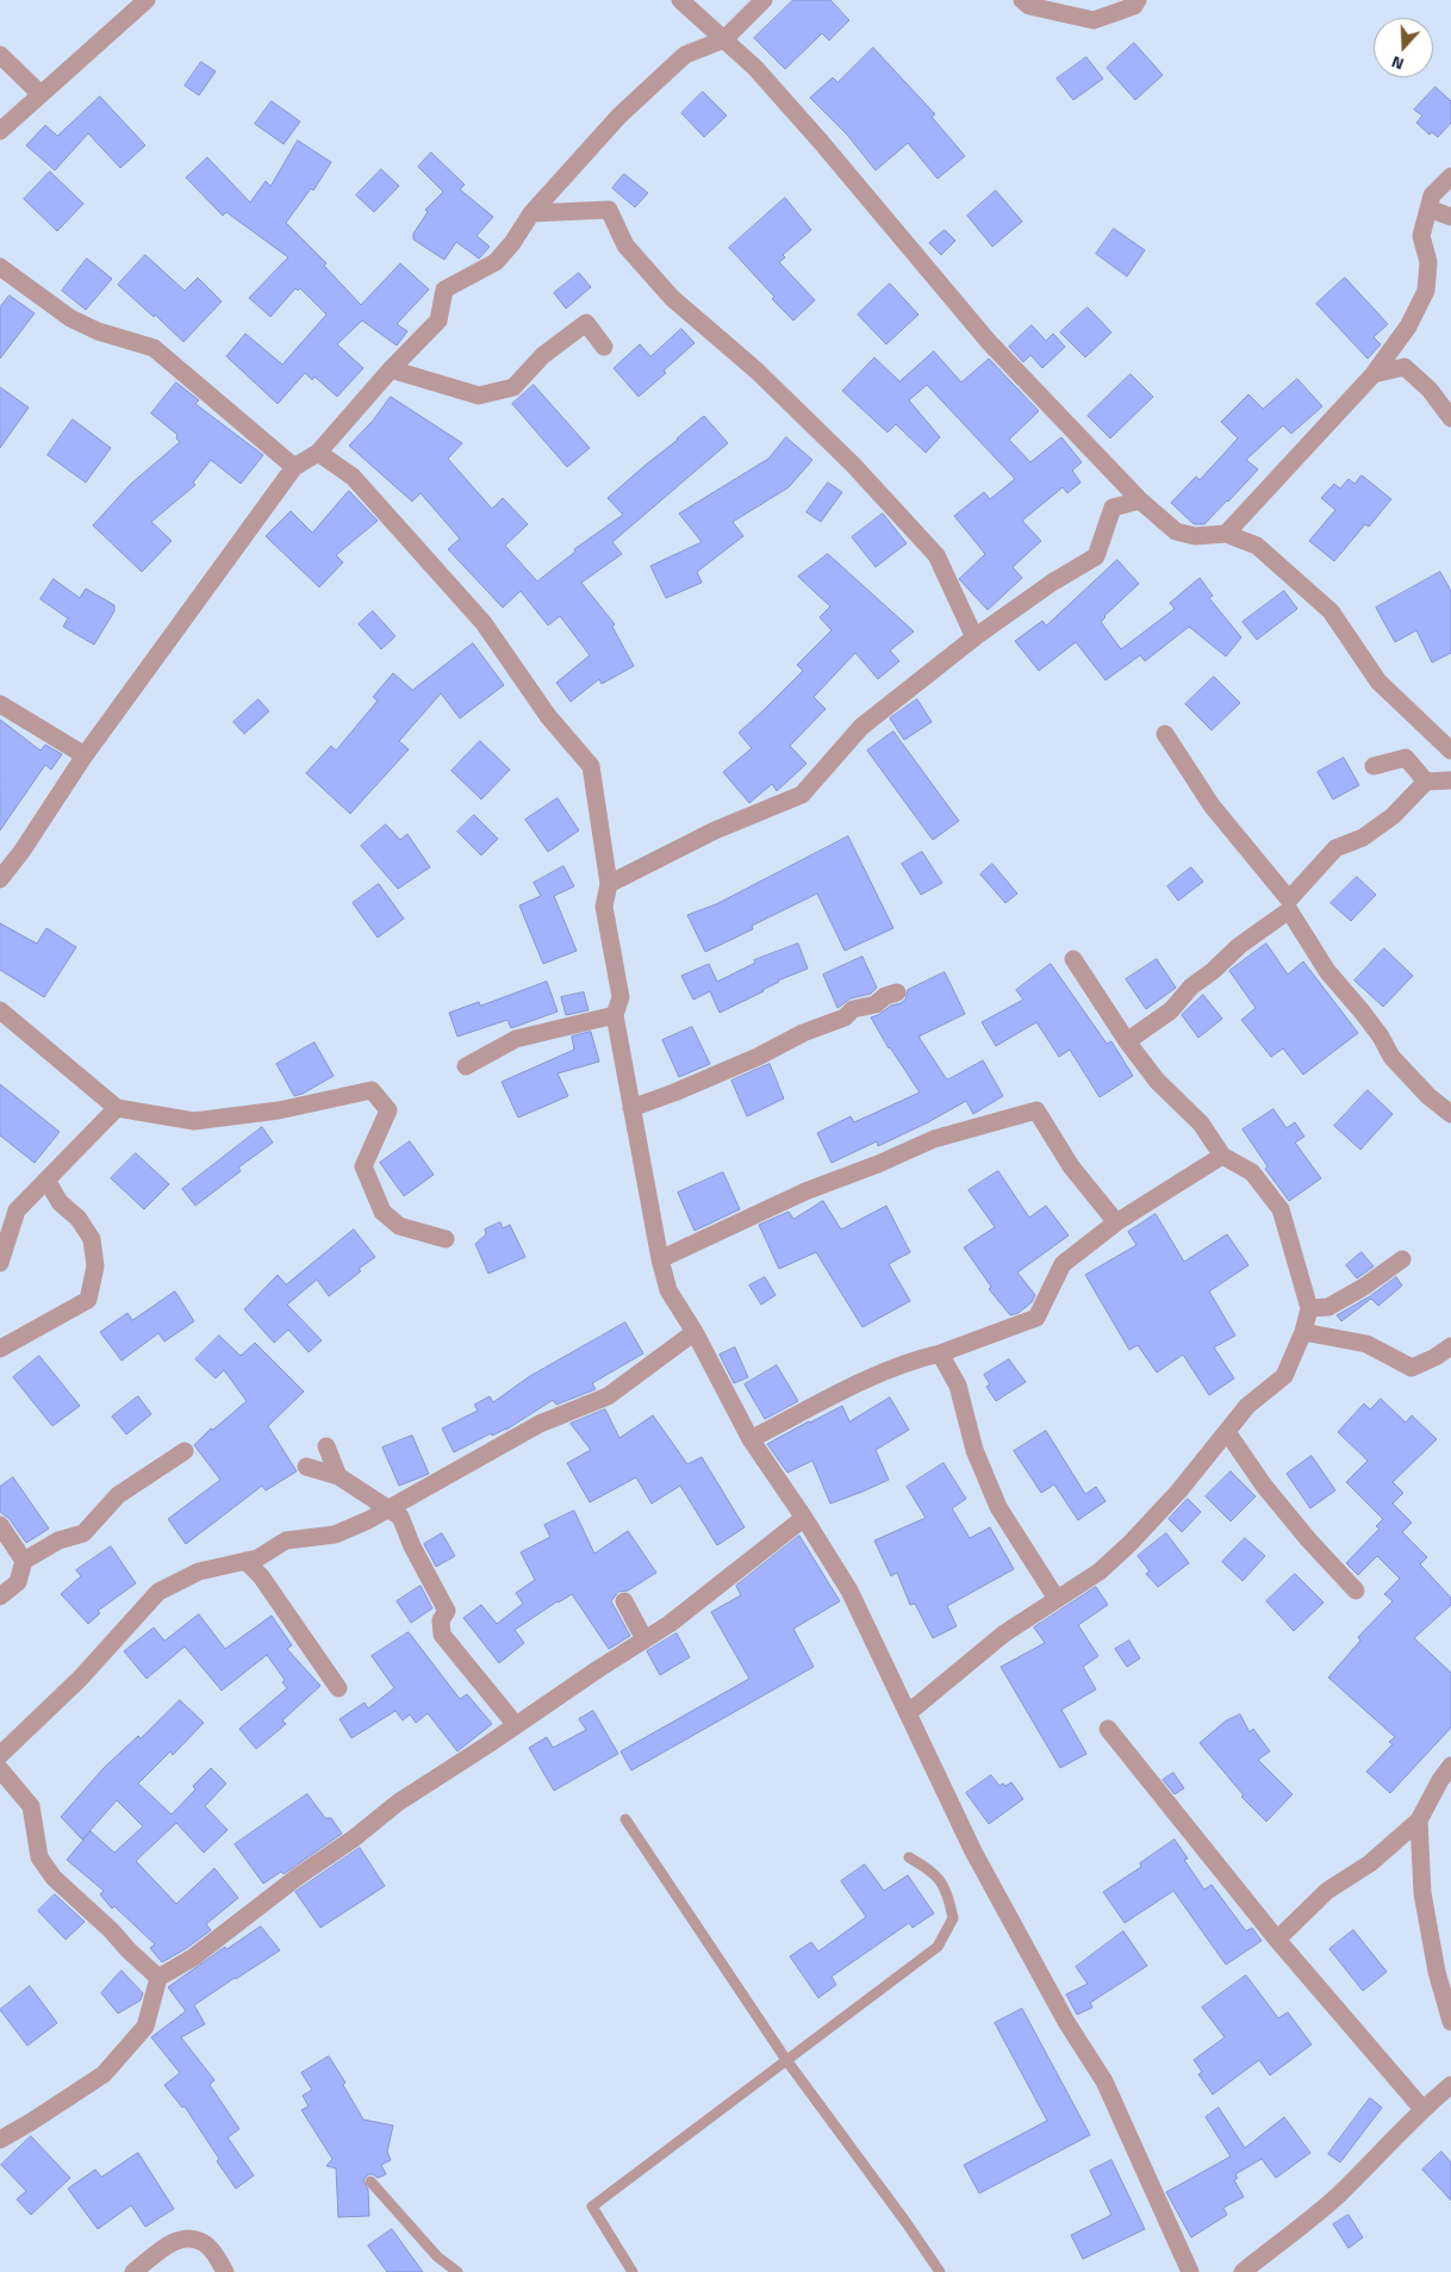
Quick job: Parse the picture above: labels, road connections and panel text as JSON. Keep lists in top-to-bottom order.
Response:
{
  "north": "bottom"
}
